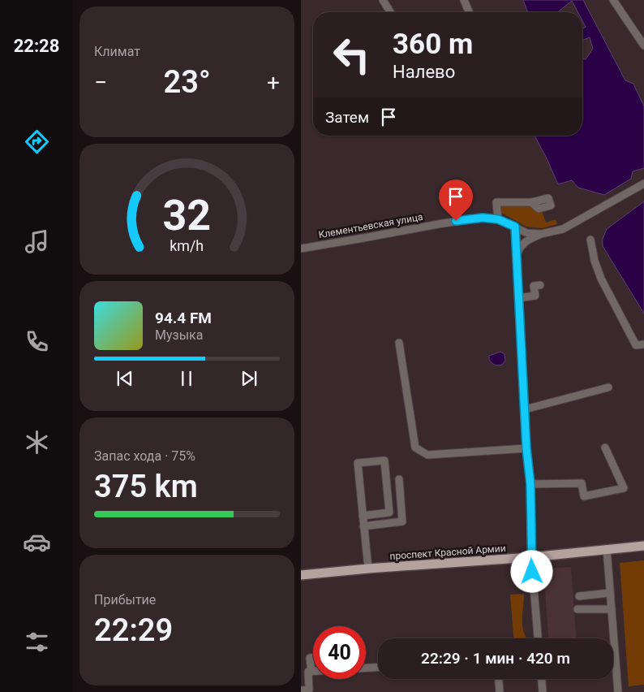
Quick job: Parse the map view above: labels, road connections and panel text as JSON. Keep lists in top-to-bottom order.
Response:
{
  "streets": {
    "main road": ["проспект Красной Армии"],
    "street": ["Клементьевская улица"]
  },
  "page": {
    "tabs": "22:28",
    "tile": [
      "Климат",
      ["Запас хода · 75%", "375 km"],
      ["Прибытие", "22:29"]
    ],
    "turn": ["360 m", "Налево"],
    "heat": ["−", "23°", "+"],
    "then": "Затем",
    "song": ["94.4 FM", "Музыка"],
    "limit": "40",
    "trip": "22:29 · 1 мин · 420 m",
    "gauge": ["32", "km/h"]
  }
}
